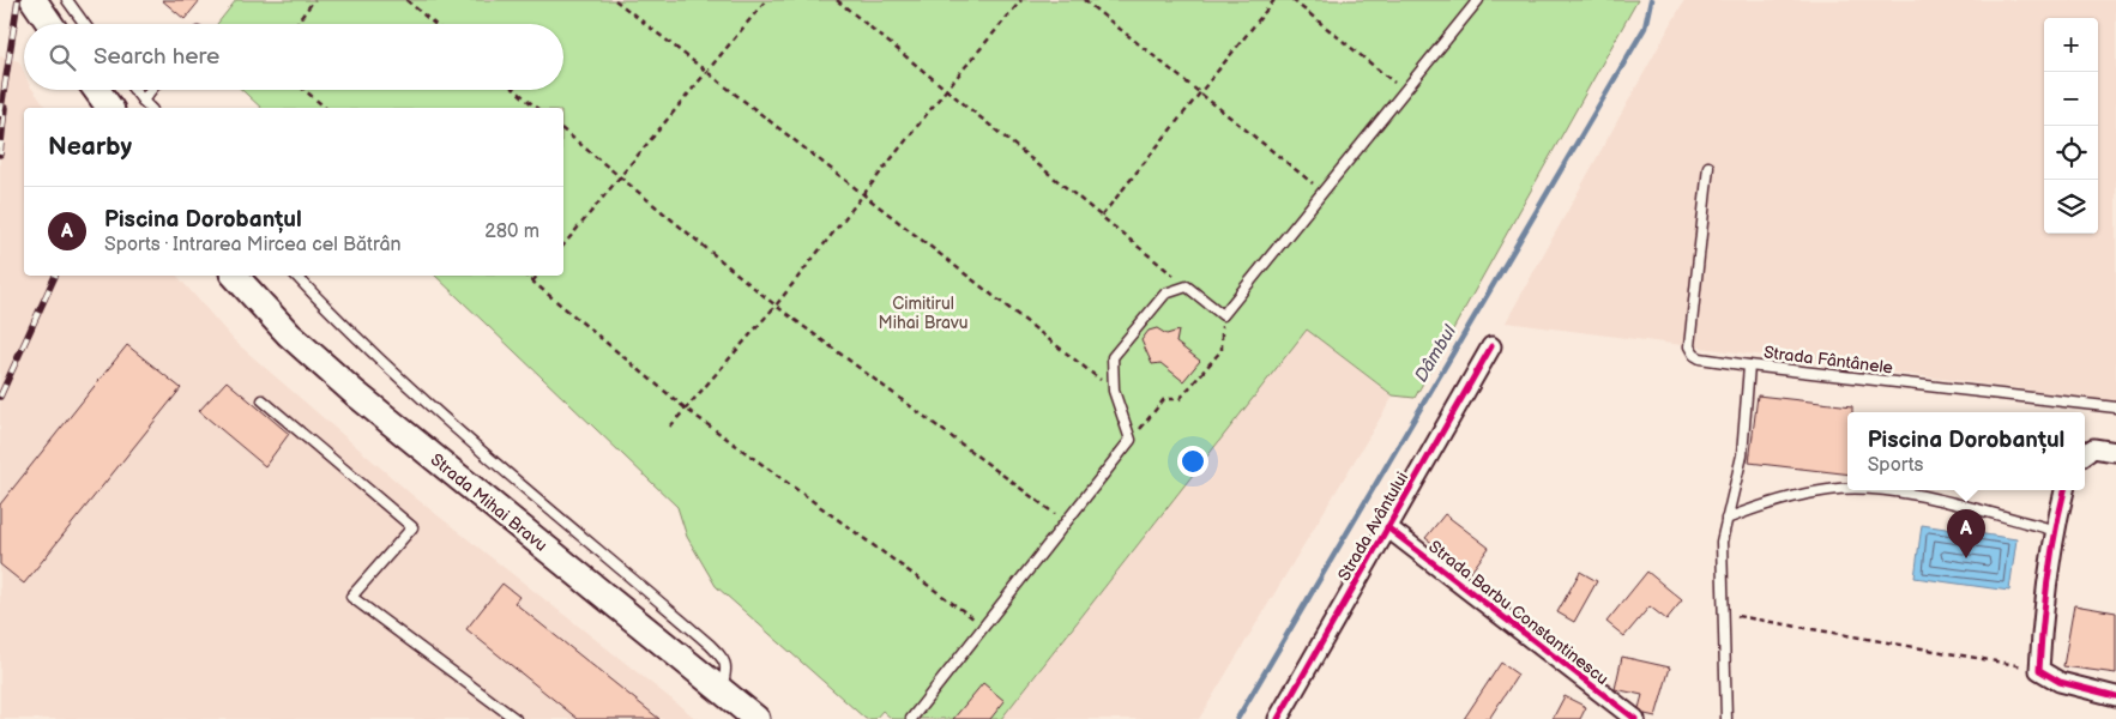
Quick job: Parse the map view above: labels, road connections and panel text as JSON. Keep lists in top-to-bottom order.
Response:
{
  "streets": {
    "main road": ["Strada Mihai Bravu"],
    "street": ["Strada Avântului", "Strada Barbu Constantinescu"],
    "lane": ["Strada Fântânele"]
  },
  "crossings": [
    ["Strada Avântului", "Strada Barbu Constantinescu"]
  ],
  "water": ["Dâmbul"],
  "parks": ["Cimitirul Mihai Bravu"],
  "page": {
    "map_buttons": ["+", "−"],
    "search": "Search here",
    "heading": "Nearby",
    "list": [
      {
        "mark": "A",
        "name": "Piscina Dorobanțul",
        "note": "Sports · Intrarea Mircea cel Bătrân",
        "value": "280 m"
      }
    ],
    "popup": ["Piscina Dorobanțul", "Sports"],
    "pins": "A"
  }
}
